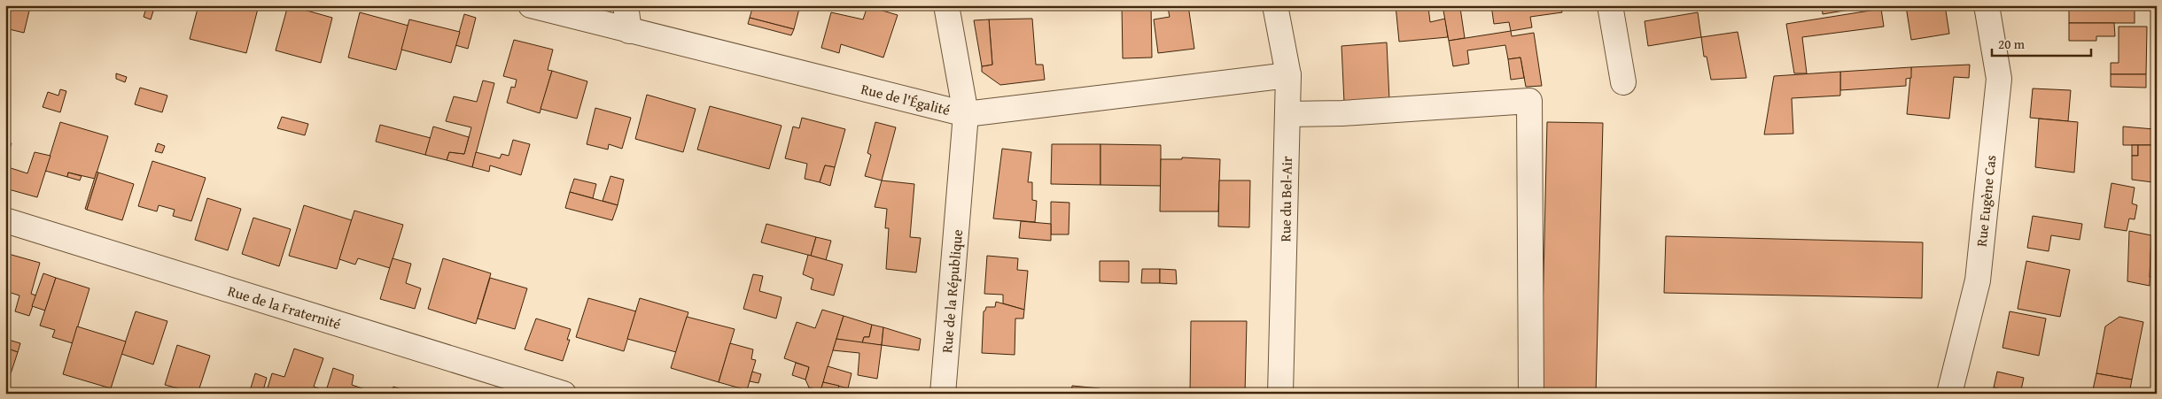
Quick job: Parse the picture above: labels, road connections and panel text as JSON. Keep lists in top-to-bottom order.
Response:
{
  "streets": {
    "street": [
      "Rue de l'Égalité",
      "Rue du Bel-Air",
      "Rue Eugène Cas",
      "Rue de la République",
      "Rue de la Fraternité"
    ]
  },
  "crossings": [
    ["Rue de l'Égalité", "Rue du Bel-Air"],
    ["Rue de l'Égalité", "Rue de la République"]
  ],
  "scale_bar": "20 m"
}
